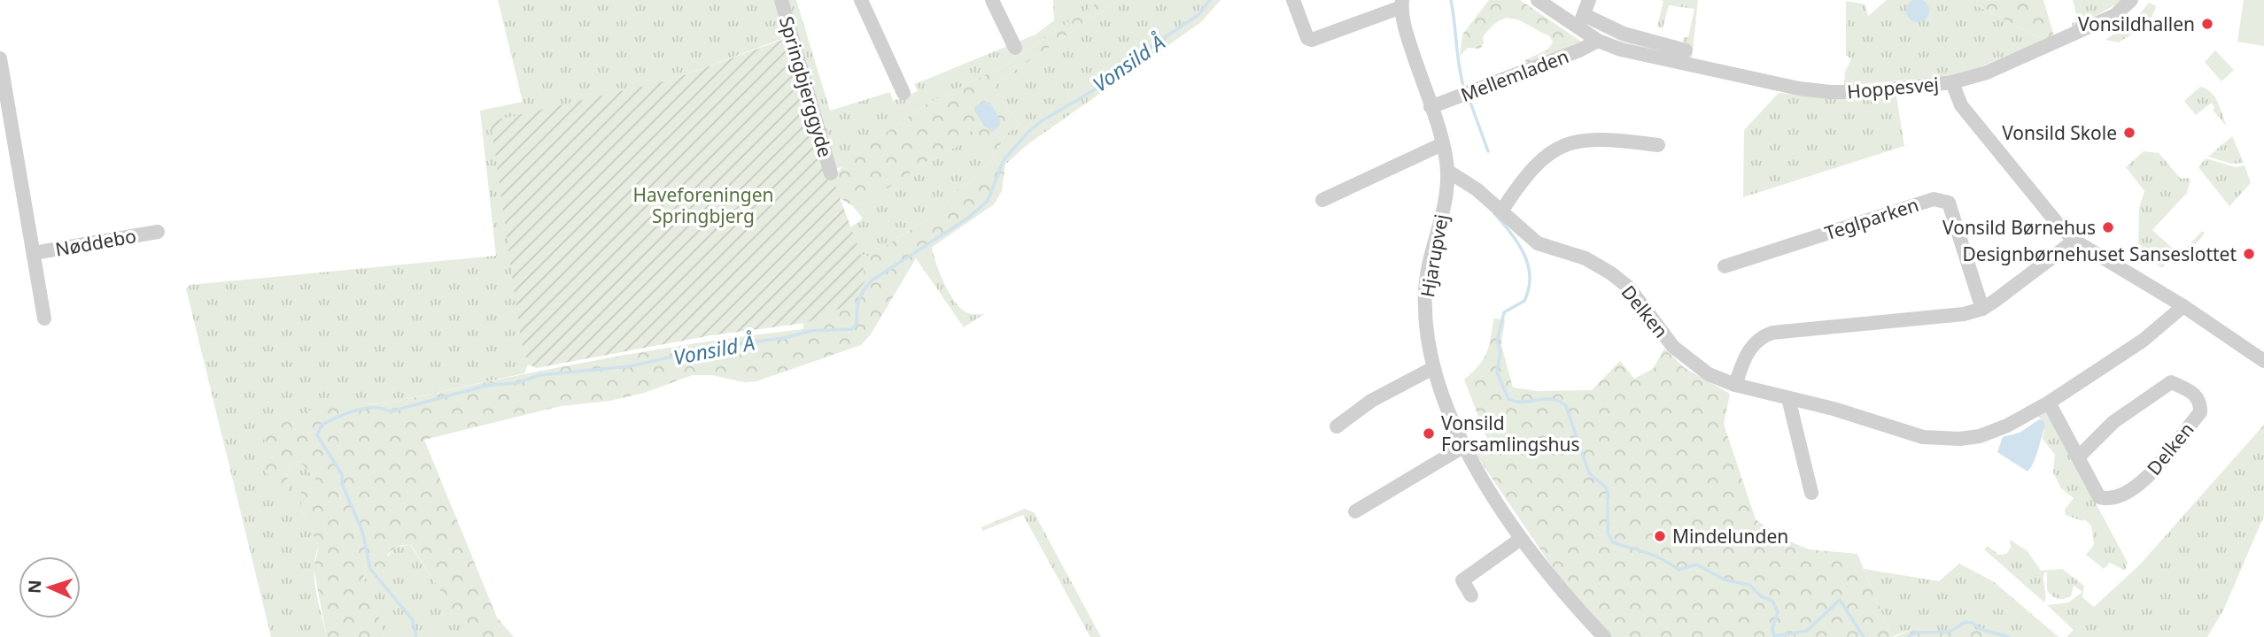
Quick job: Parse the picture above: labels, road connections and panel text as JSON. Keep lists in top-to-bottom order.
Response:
{
  "streets": {
    "street": [
      "Mellemladen",
      "Springbjerggyde",
      "Hoppesvej",
      "Teglparken",
      "Nøddebo",
      "Hjarupvej",
      "Delken"
    ]
  },
  "crossings": [
    ["Mellemladen", "Hoppesvej"],
    ["Mellemladen", "Hjarupvej"],
    ["Hoppesvej", "Delken"],
    ["Hjarupvej", "Delken"]
  ],
  "water": ["Vonsild Å"],
  "parks": ["Haveforeningen Springbjerg"],
  "places": [
    "Vonsildhallen",
    "Vonsild Skole",
    "Vonsild Børnehus",
    "Designbørnehuset Sanseslottet",
    "Vonsild Forsamlingshus",
    "Mindelunden"
  ],
  "north": "left"
}
